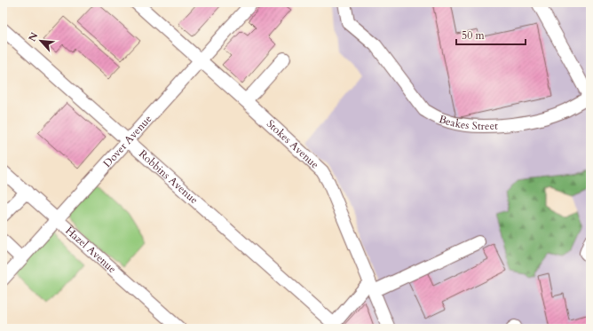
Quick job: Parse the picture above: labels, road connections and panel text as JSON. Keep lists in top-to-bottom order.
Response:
{
  "streets": {
    "street": [
      "Beakes Street",
      "Dover Avenue",
      "Stokes Avenue",
      "Robbins Avenue",
      "Hazel Avenue"
    ]
  },
  "crossings": [
    ["Dover Avenue", "Stokes Avenue"],
    ["Dover Avenue", "Robbins Avenue"],
    ["Dover Avenue", "Hazel Avenue"]
  ],
  "scale_bar": "50 m",
  "north": "top left"
}
